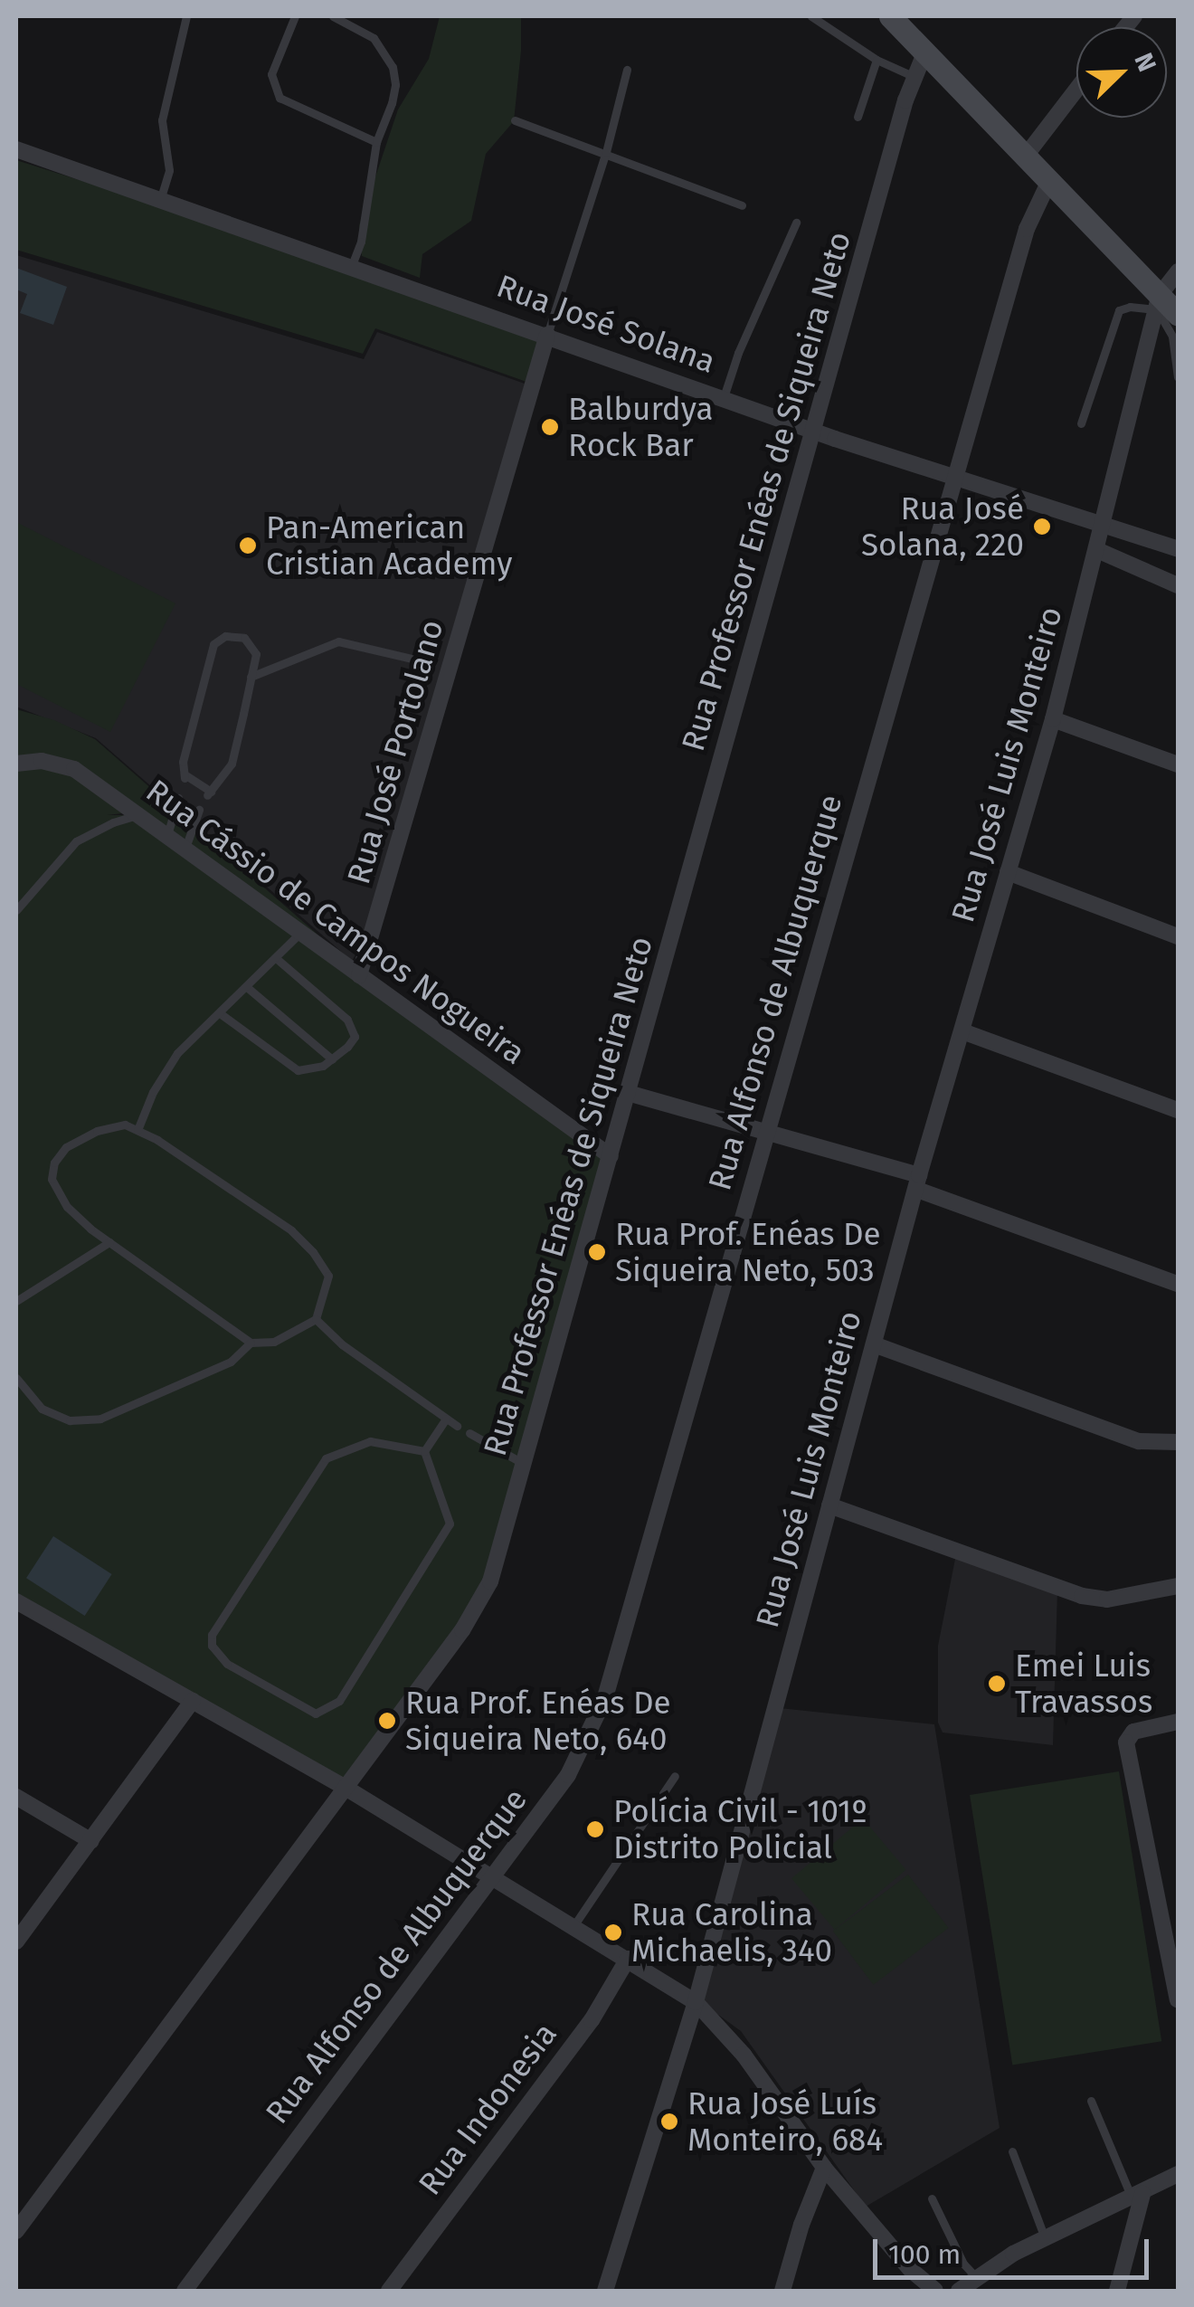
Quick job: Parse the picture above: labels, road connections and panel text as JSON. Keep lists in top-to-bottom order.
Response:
{
  "streets": {
    "street": [
      "Rua José Solana",
      "Rua Professor Enéas de Siqueira Neto",
      "Rua José Portolano",
      "Rua José Luis Monteiro",
      "Rua Cássio de Campos Nogueira",
      "Rua Alfonso de Albuquerque",
      "Rua Indonesia"
    ]
  },
  "crossings": [
    ["Rua José Solana", "Rua Professor Enéas de Siqueira Neto"],
    ["Rua José Solana", "Rua José Portolano"],
    ["Rua José Solana", "Rua José Luis Monteiro"],
    ["Rua José Solana", "Rua Alfonso de Albuquerque"],
    ["Rua Professor Enéas de Siqueira Neto", "Rua Cássio de Campos Nogueira"],
    ["Rua José Portolano", "Rua Cássio de Campos Nogueira"]
  ],
  "places": [
    "Balburdya Rock Bar",
    "Rua José Solana, 220",
    "Pan-American Cristian Academy",
    "Rua Prof. Enéas De Siqueira Neto, 503",
    "Emei Luis Travassos",
    "Rua Prof. Enéas De Siqueira Neto, 640",
    "Polícia Civil - 101º Distrito Policial",
    "Rua Carolina Michaelis, 340",
    "Rua José Luís Monteiro, 684"
  ],
  "scale_bar": "100 m",
  "north": "top right"
}
